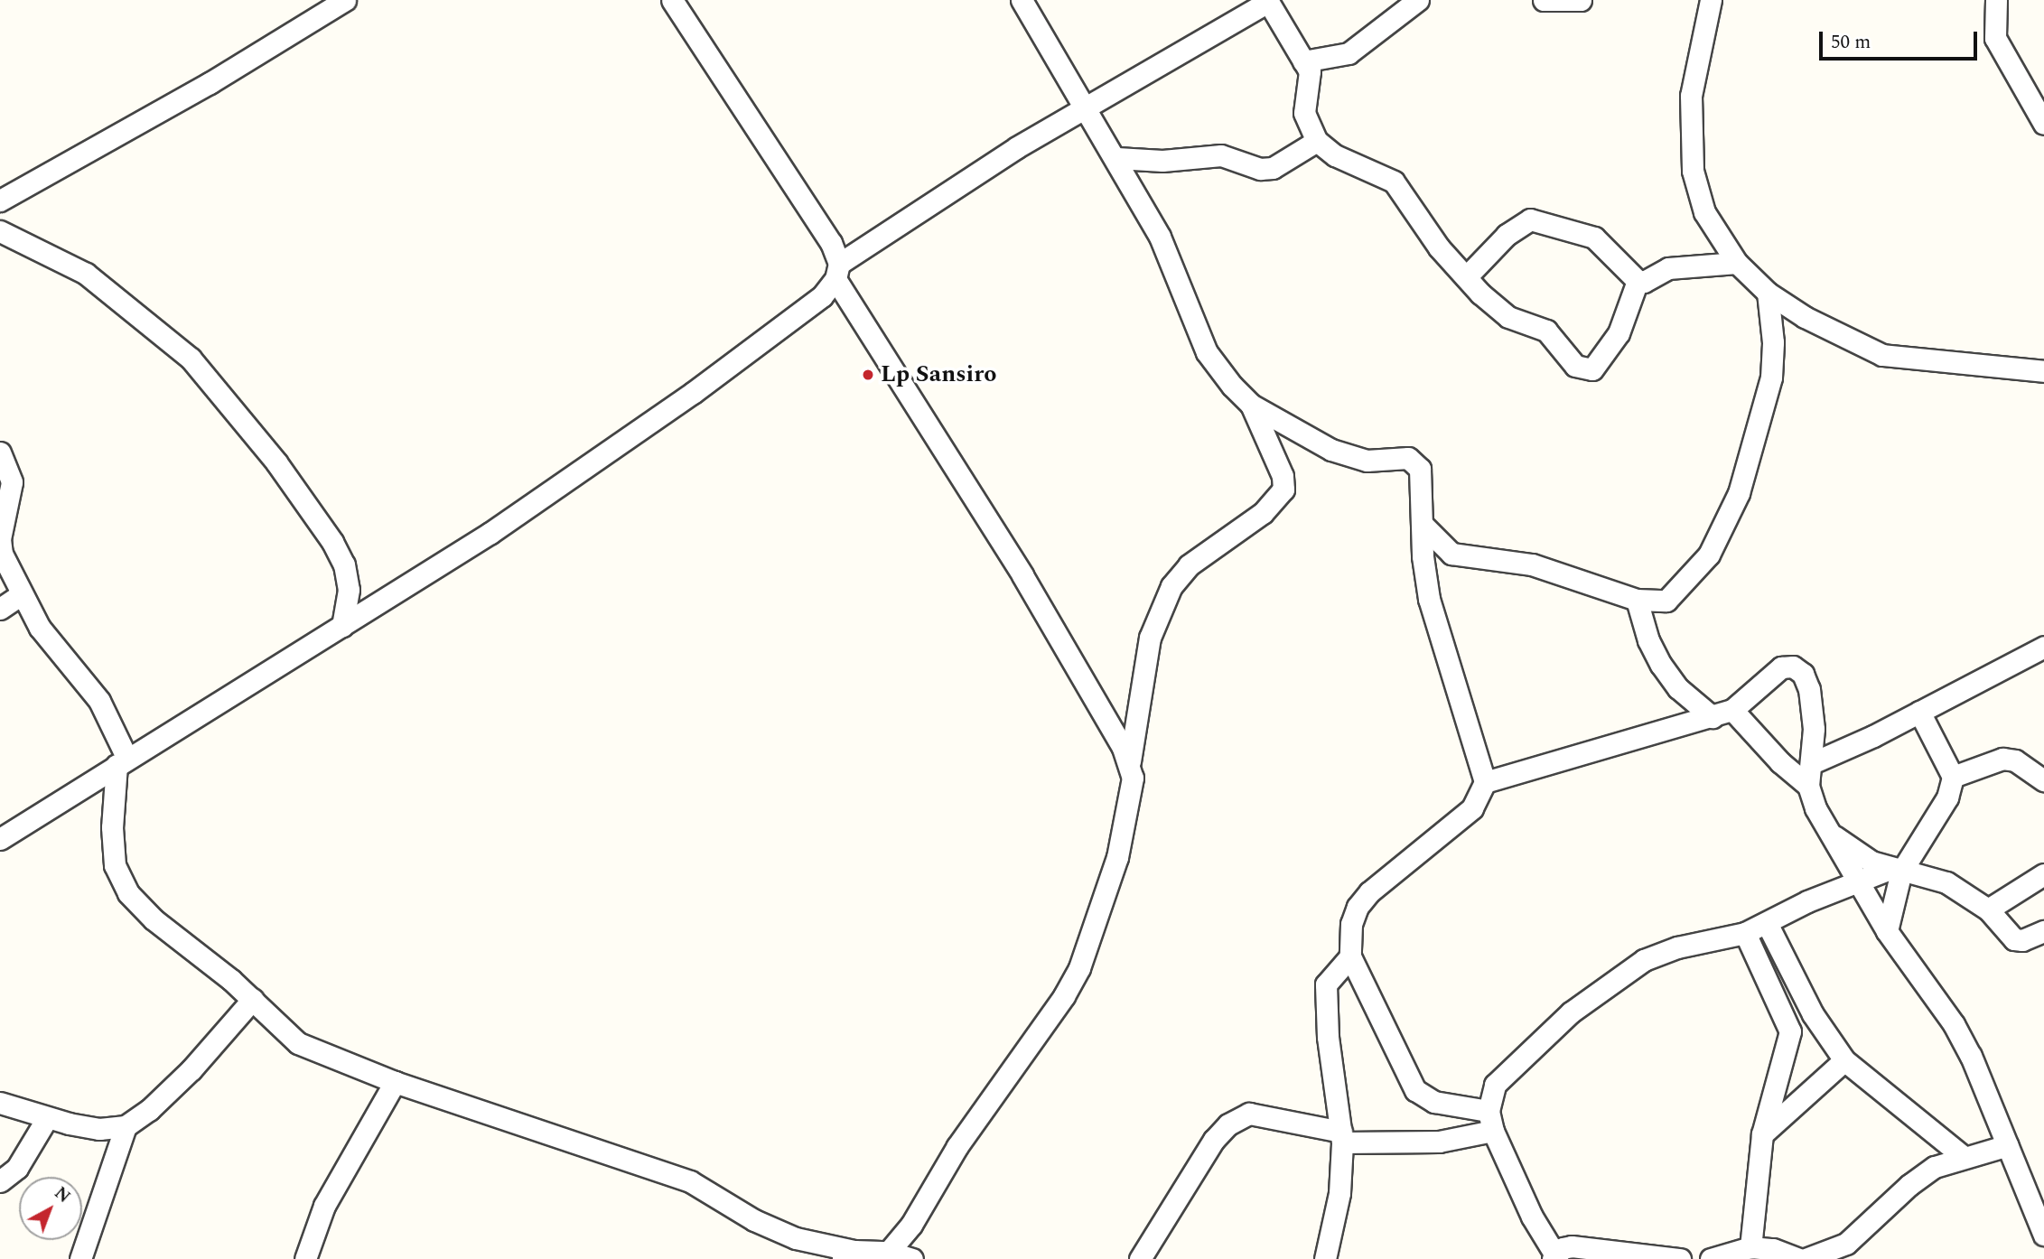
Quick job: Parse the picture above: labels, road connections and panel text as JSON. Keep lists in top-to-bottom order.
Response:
{
  "places": ["Lp Sansiro"],
  "scale_bar": "50 m",
  "north": "top right"
}
